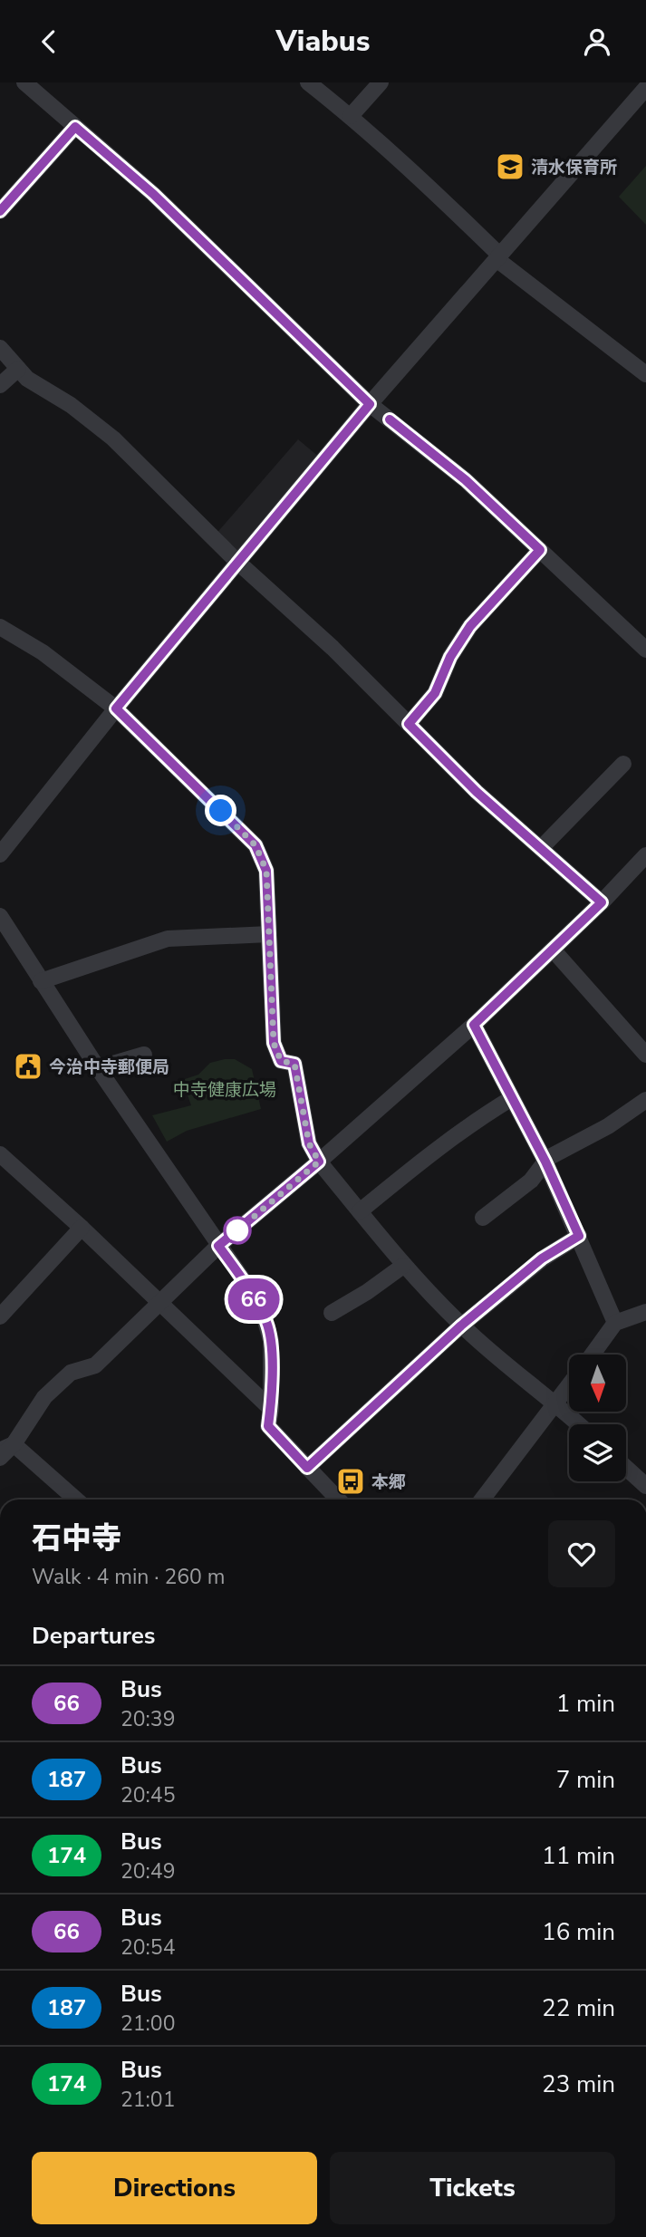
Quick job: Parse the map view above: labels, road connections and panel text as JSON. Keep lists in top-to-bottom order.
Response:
{
  "parks": ["中寺健康広場"],
  "places": {
    "school or university": ["清水保育所"],
    "public building": ["今治中寺郵便局"],
    "bus stop": ["本郷"]
  },
  "lines": ["bus line 66"],
  "north": "bottom",
  "page": {
    "header": "Viabus",
    "on_map": "66",
    "heading": [
      ["石中寺", "Walk · 4 min · 260 m"],
      "Departures"
    ],
    "list": [
      {
        "mark": "66",
        "name": "Bus",
        "note": "20:39",
        "value": "1 min"
      },
      {
        "mark": "187",
        "name": "Bus",
        "note": "20:45",
        "value": "7 min"
      },
      {
        "mark": "174",
        "name": "Bus",
        "note": "20:49",
        "value": "11 min"
      },
      {
        "mark": "66",
        "name": "Bus",
        "note": "20:54",
        "value": "16 min"
      },
      {
        "mark": "187",
        "name": "Bus",
        "note": "21:00",
        "value": "22 min"
      },
      {
        "mark": "174",
        "name": "Bus",
        "note": "21:01",
        "value": "23 min"
      }
    ],
    "buttons": ["Directions", "Tickets"]
  }
}
